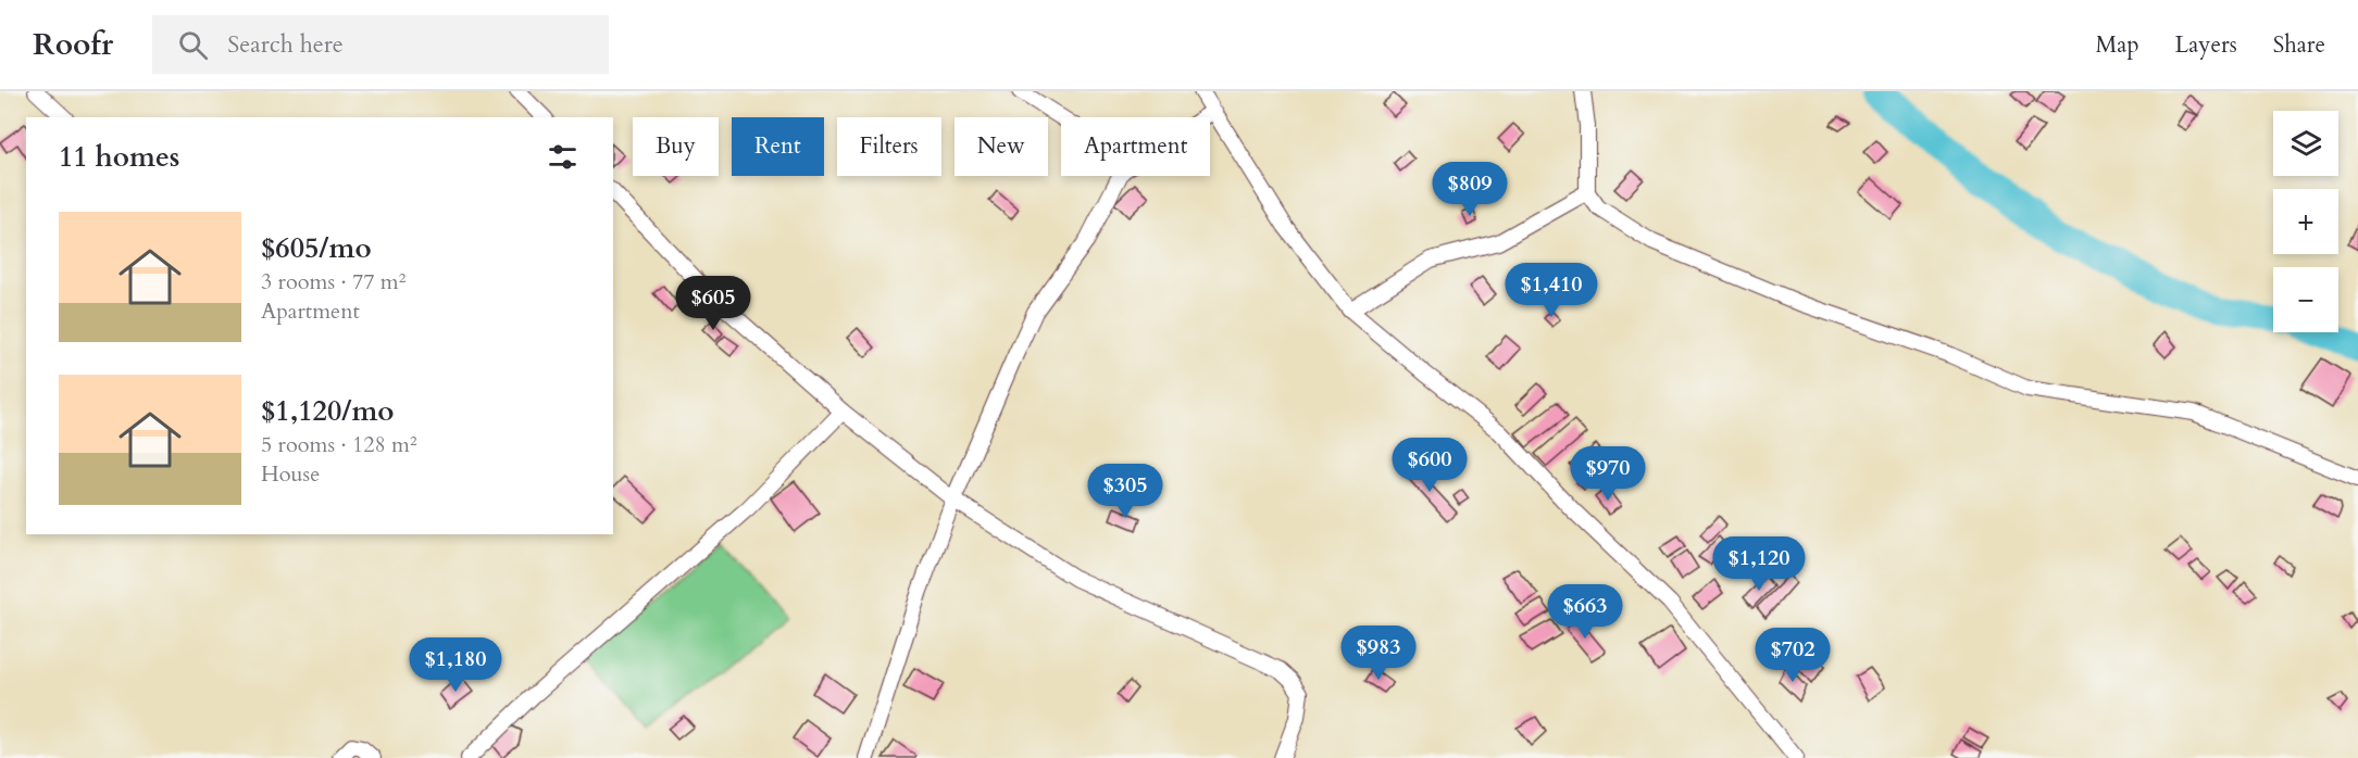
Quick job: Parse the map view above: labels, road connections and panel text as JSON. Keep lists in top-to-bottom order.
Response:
{
  "page": {
    "header": "Roofr",
    "search": "Search here",
    "nav": ["Map", "Layers", "Share"],
    "map_buttons": ["+", "−"],
    "chip": [
      "Buy",
      "Rent",
      "Filters",
      "New",
      "Apartment"
    ],
    "heading": "11 homes",
    "price": [
      "$809",
      "$1,410",
      "$605",
      "$600",
      "$970",
      "$305",
      "$1,120",
      "$663",
      "$983",
      "$702",
      "$1,180"
    ],
    "list": [
      {
        "name": "$605/mo",
        "note": "3 rooms · 77 m² · Apartment"
      },
      {
        "name": "$1,120/mo",
        "note": "5 rooms · 128 m² · House"
      }
    ]
  }
}
